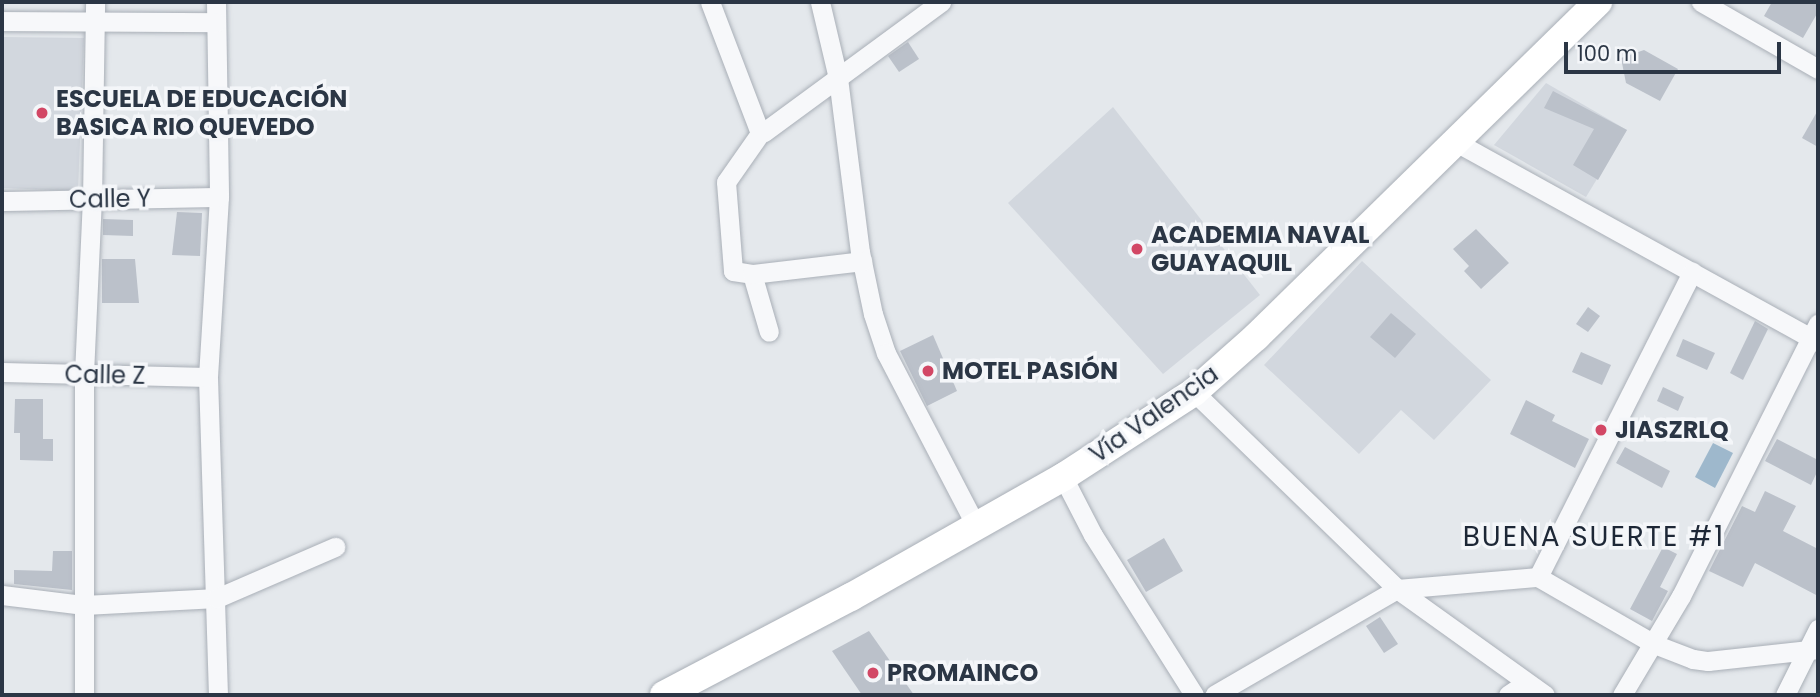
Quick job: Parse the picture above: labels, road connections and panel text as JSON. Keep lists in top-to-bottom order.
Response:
{
  "streets": {
    "highway": ["Vía Valencia"],
    "street": ["Calle Y", "Calle Z"]
  },
  "districts": ["BUENA SUERTE #1"],
  "places": [
    "ESCUELA DE EDUCACIÓN BASICA RIO QUEVEDO",
    "ACADEMIA NAVAL GUAYAQUIL",
    "MOTEL PASIÓN",
    "JIASZRLQ",
    "PROMAINCO"
  ],
  "scale_bar": "100 m"
}
